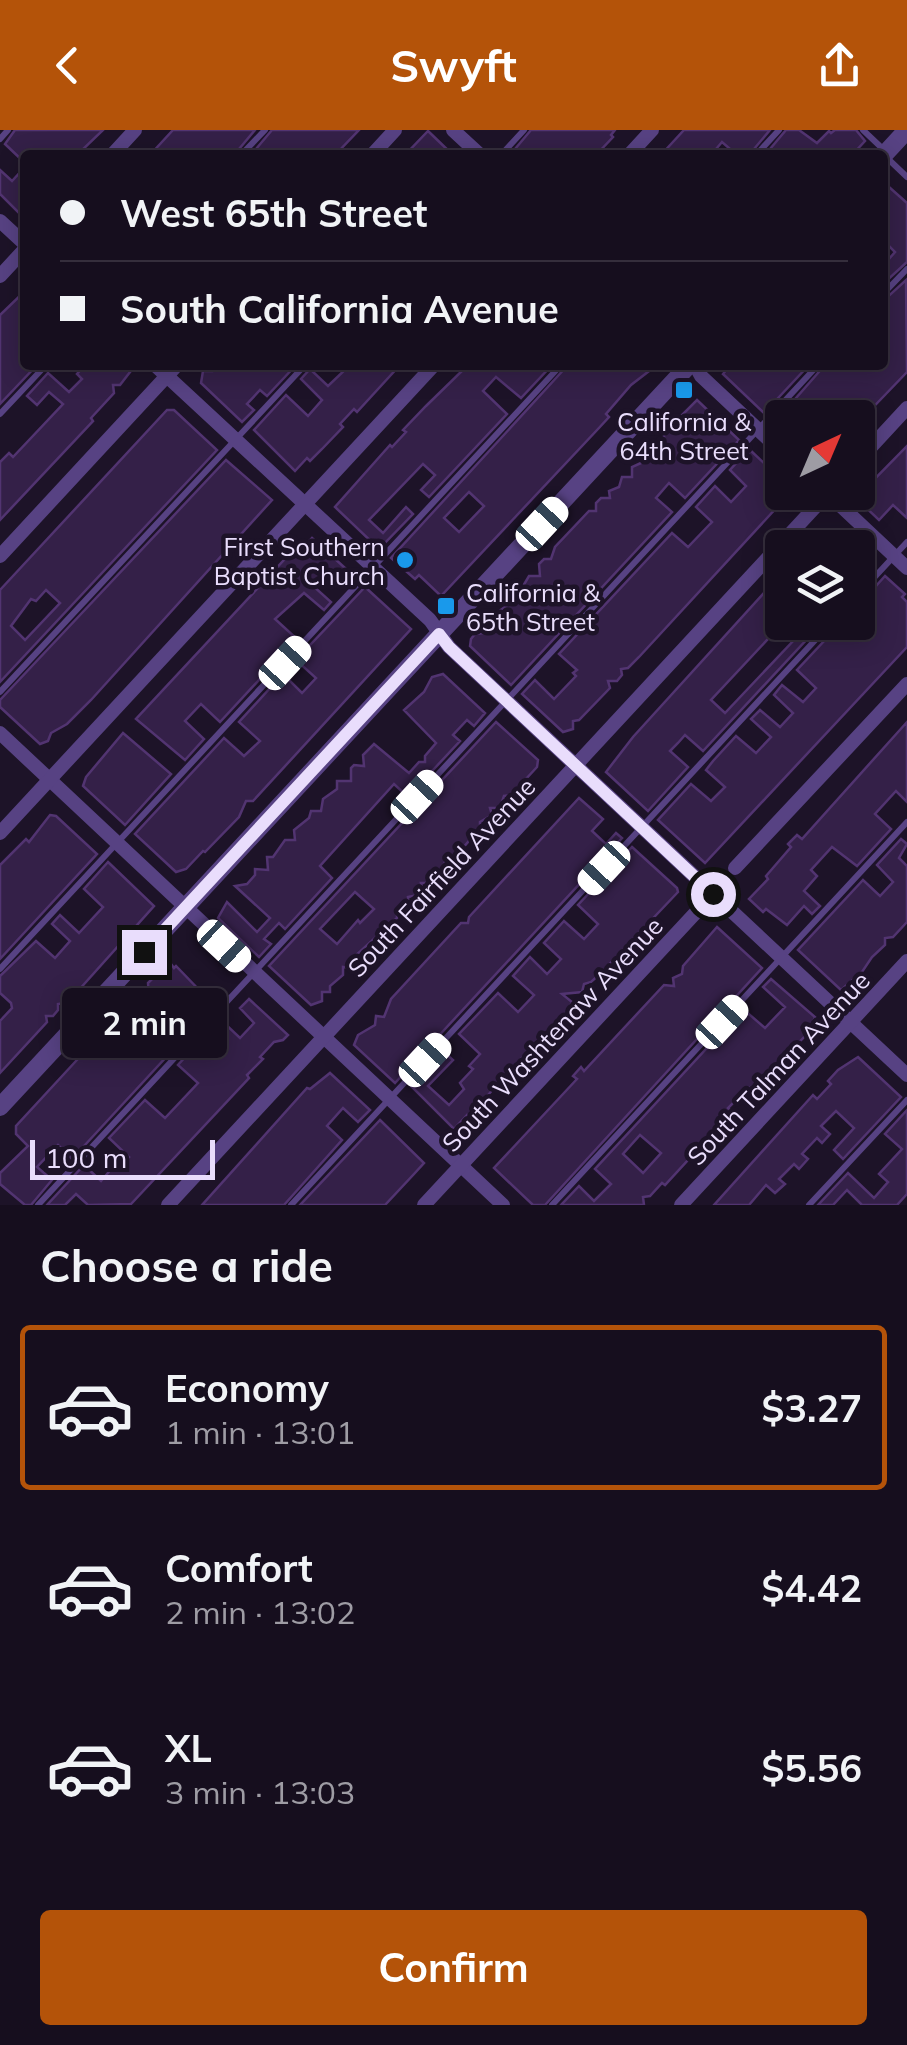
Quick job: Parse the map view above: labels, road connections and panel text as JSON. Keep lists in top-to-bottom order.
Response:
{
  "streets": {
    "street": ["South Fairfield Avenue", "South Washtenaw Avenue", "South Talman Avenue"]
  },
  "places": {
    "transit": ["California & 64th Street", "California & 65th Street"],
    "other": ["First Southern Baptist Church"]
  },
  "scale_bar": "100 m",
  "north": "top right",
  "page": {
    "header": "Swyft",
    "banner": ["West 65th Street", "South California Avenue"],
    "bubble": "2 min",
    "scale": "100 m",
    "heading": "Choose a ride",
    "list": [
      {
        "name": "Economy",
        "note": "1 min · 13:01",
        "value": "$3.27"
      },
      {
        "name": "Comfort",
        "note": "2 min · 13:02",
        "value": "$4.42"
      },
      {
        "name": "XL",
        "note": "3 min · 13:03",
        "value": "$5.56"
      }
    ],
    "buttons": "Confirm"
  }
}
